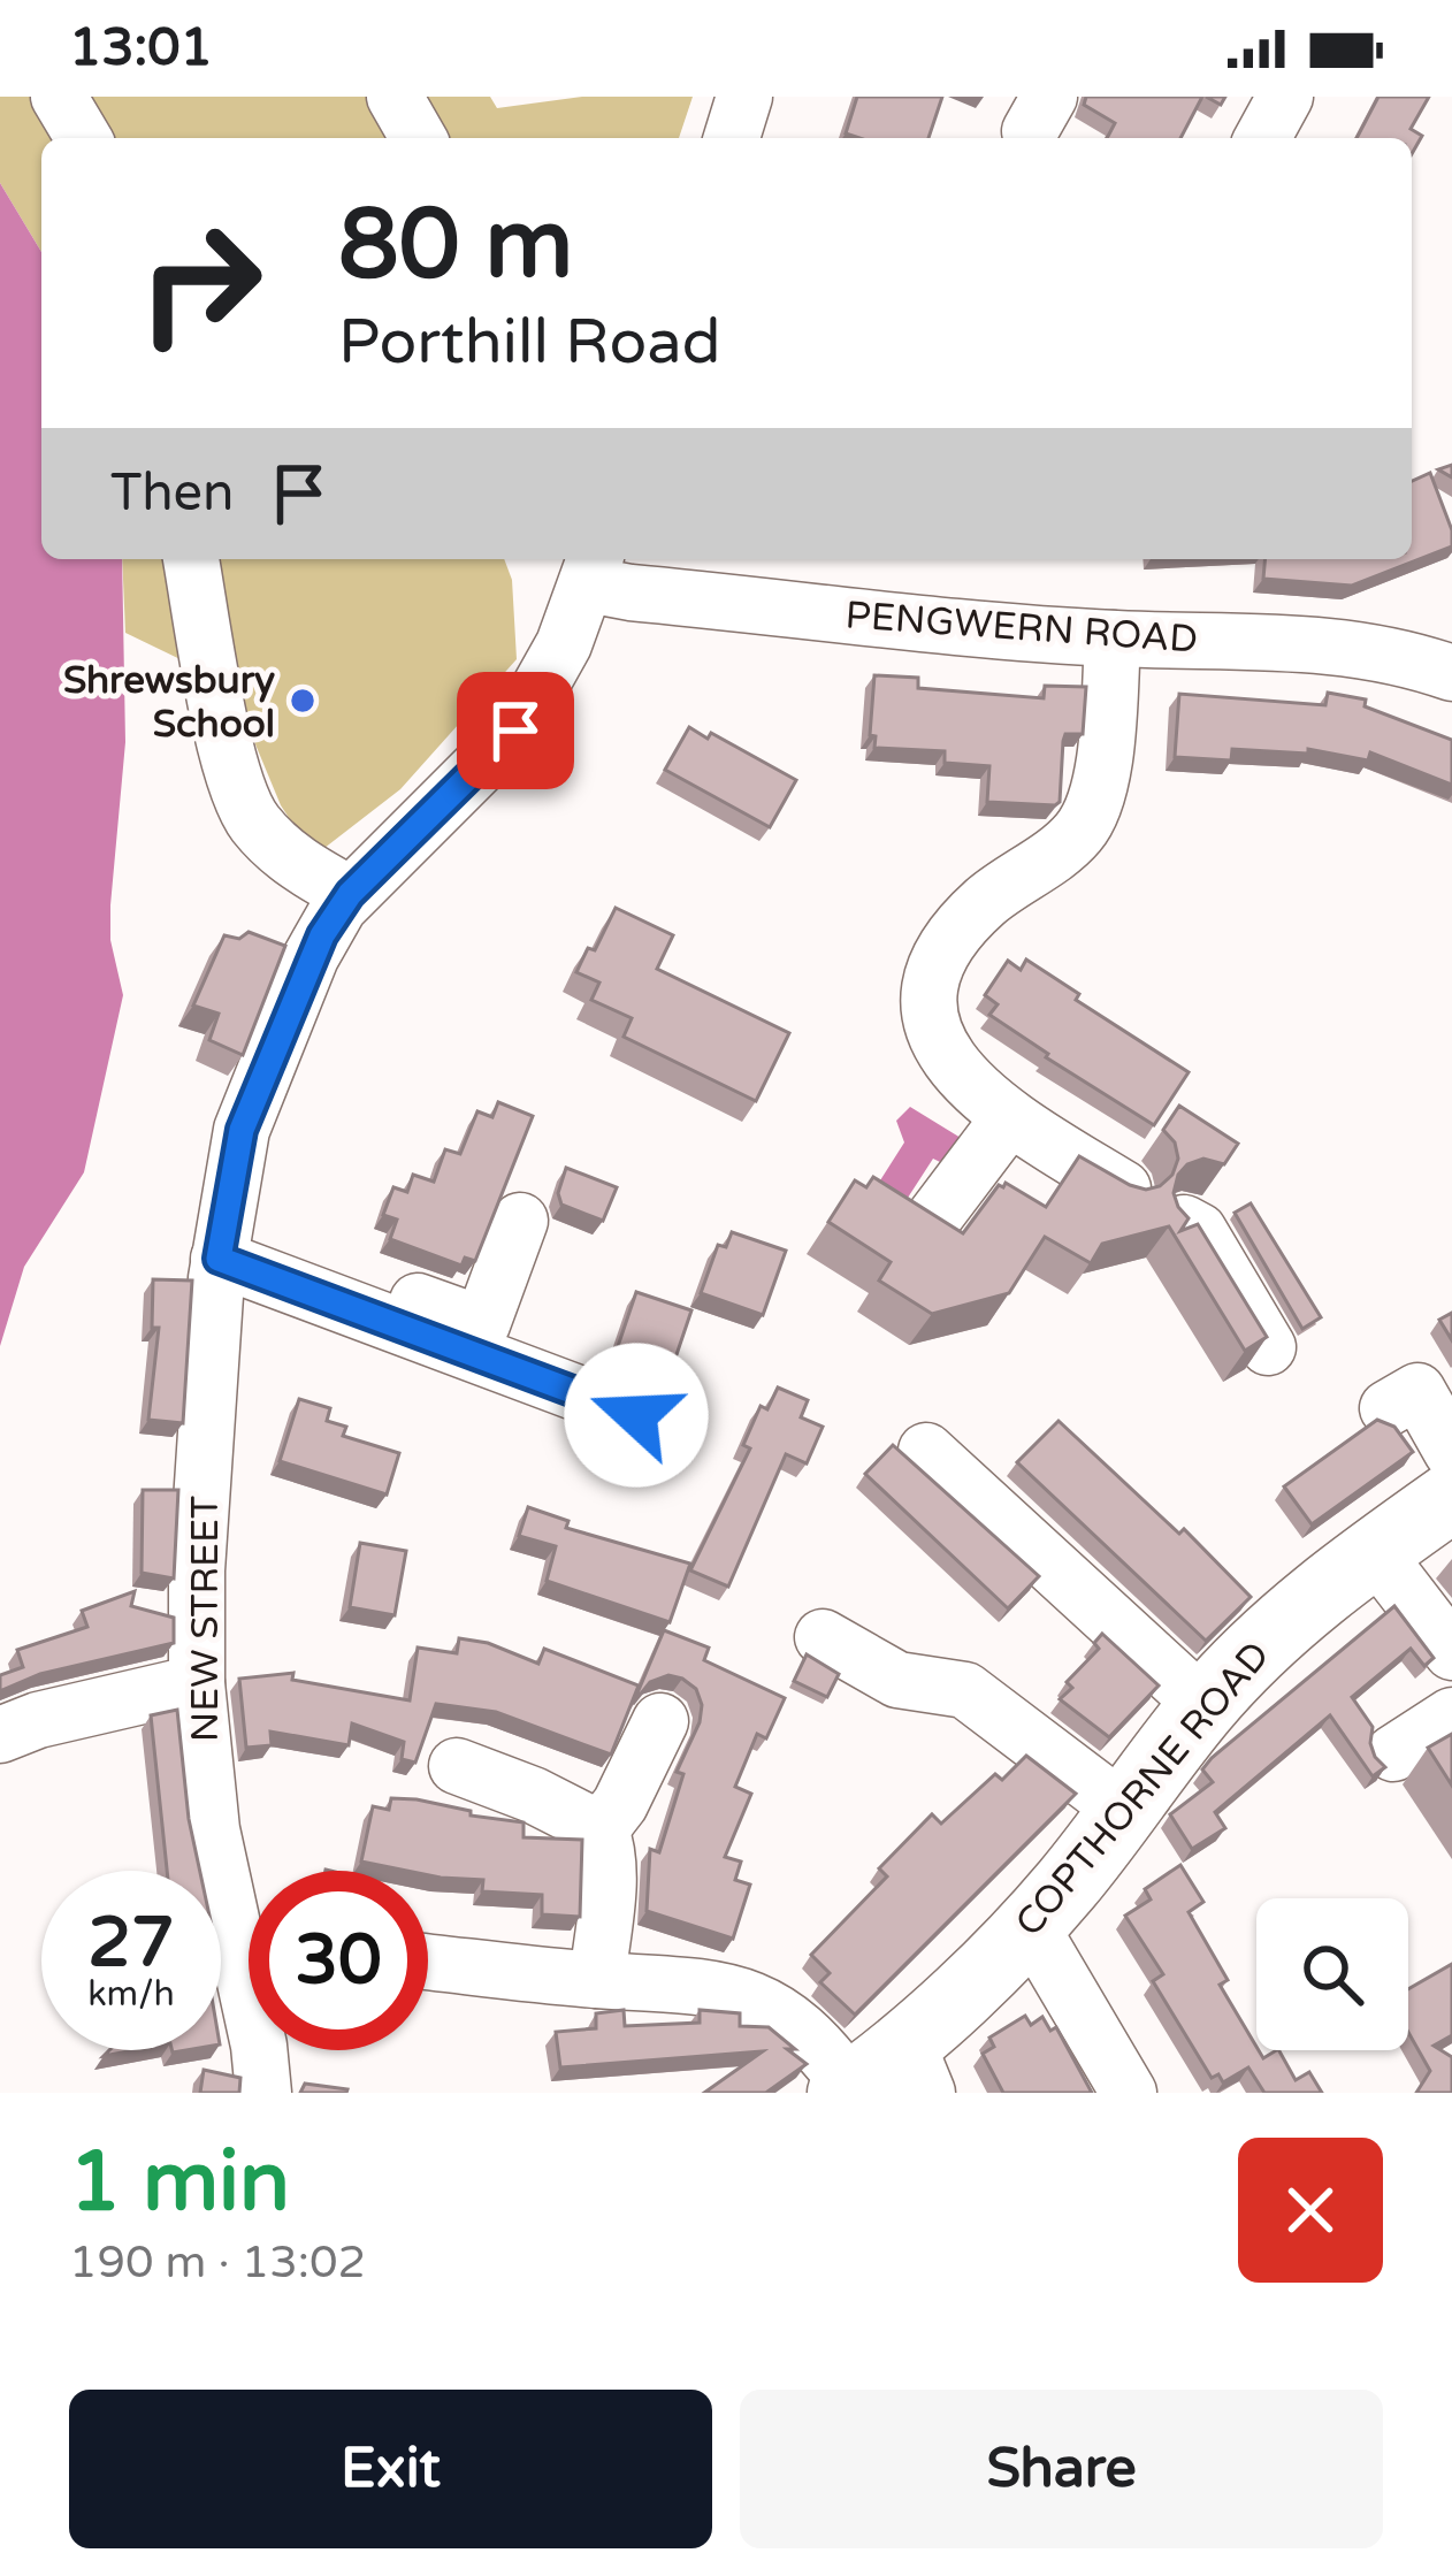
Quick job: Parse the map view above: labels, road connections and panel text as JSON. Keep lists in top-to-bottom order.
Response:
{
  "streets": {
    "main road": ["COPTHORNE ROAD"],
    "street": ["PENGWERN ROAD", "NEW STREET"]
  },
  "crossings": [
    ["PENGWERN ROAD", "NEW STREET"]
  ],
  "places": ["Shrewsbury School"],
  "page": {
    "status": "13:01",
    "turn": ["80 m", "Porthill Road"],
    "then": "Then",
    "speed": "27 km/h",
    "limit": "30",
    "heading": ["1 min", "190 m · 13:02"],
    "buttons": ["Exit", "Share"]
  }
}
